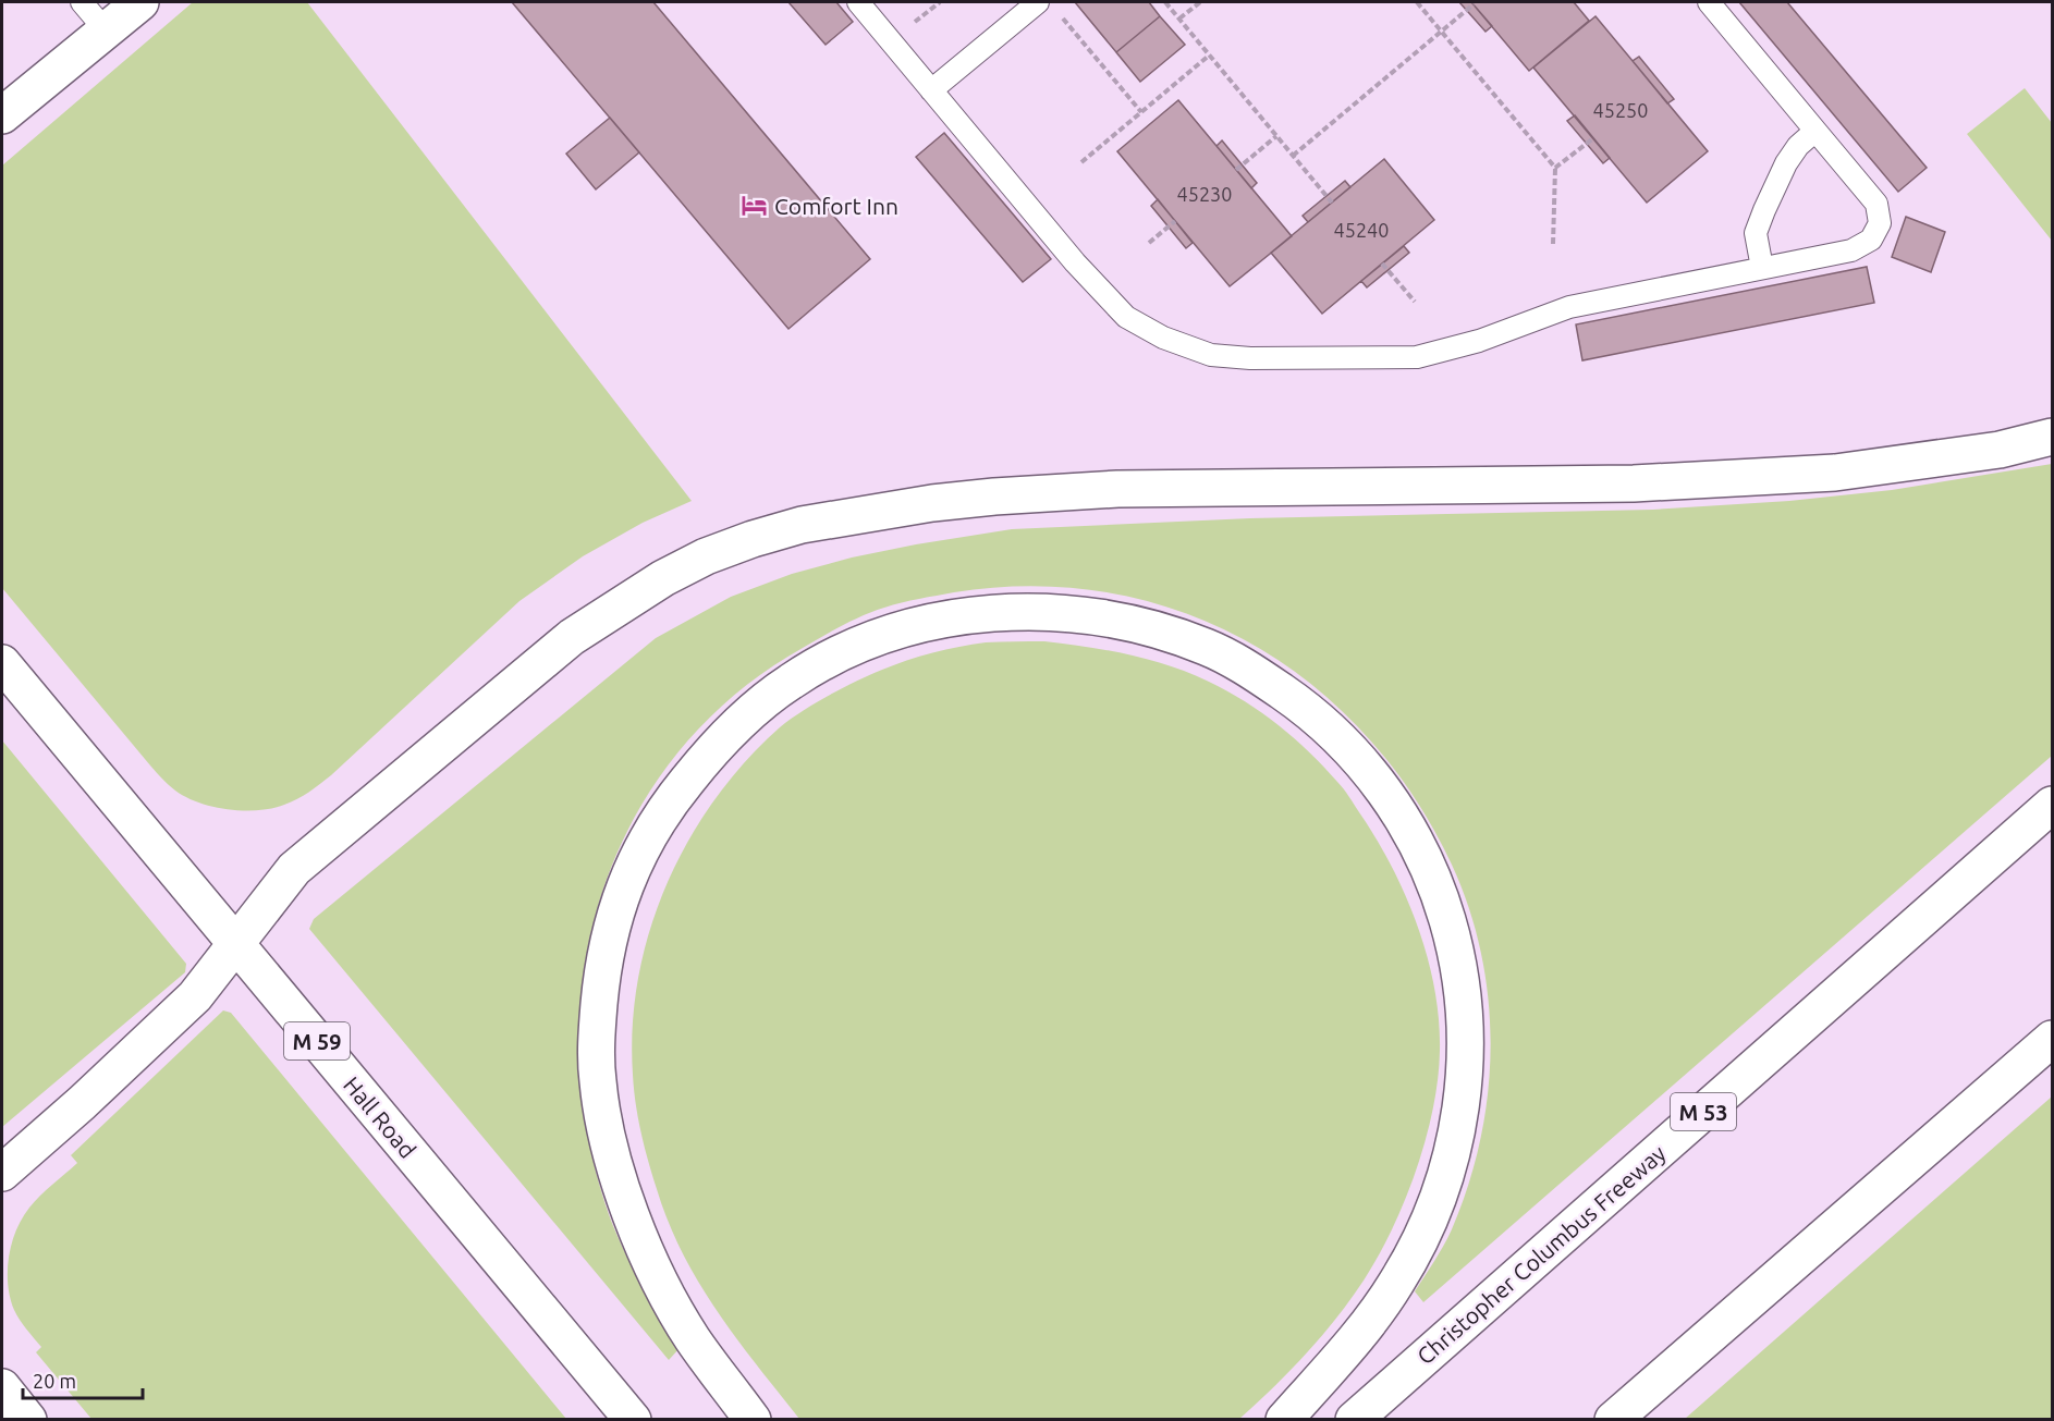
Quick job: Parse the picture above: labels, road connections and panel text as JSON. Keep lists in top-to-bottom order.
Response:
{
  "streets": {
    "main road": [
      "M 59",
      "M 53",
      "Hall Road",
      "Christopher Columbus Freeway"
    ]
  },
  "places": {
    "hotel": ["Comfort Inn"]
  },
  "house_numbers": ["45250", "45230", "45240"],
  "scale_bar": "20 m"
}
